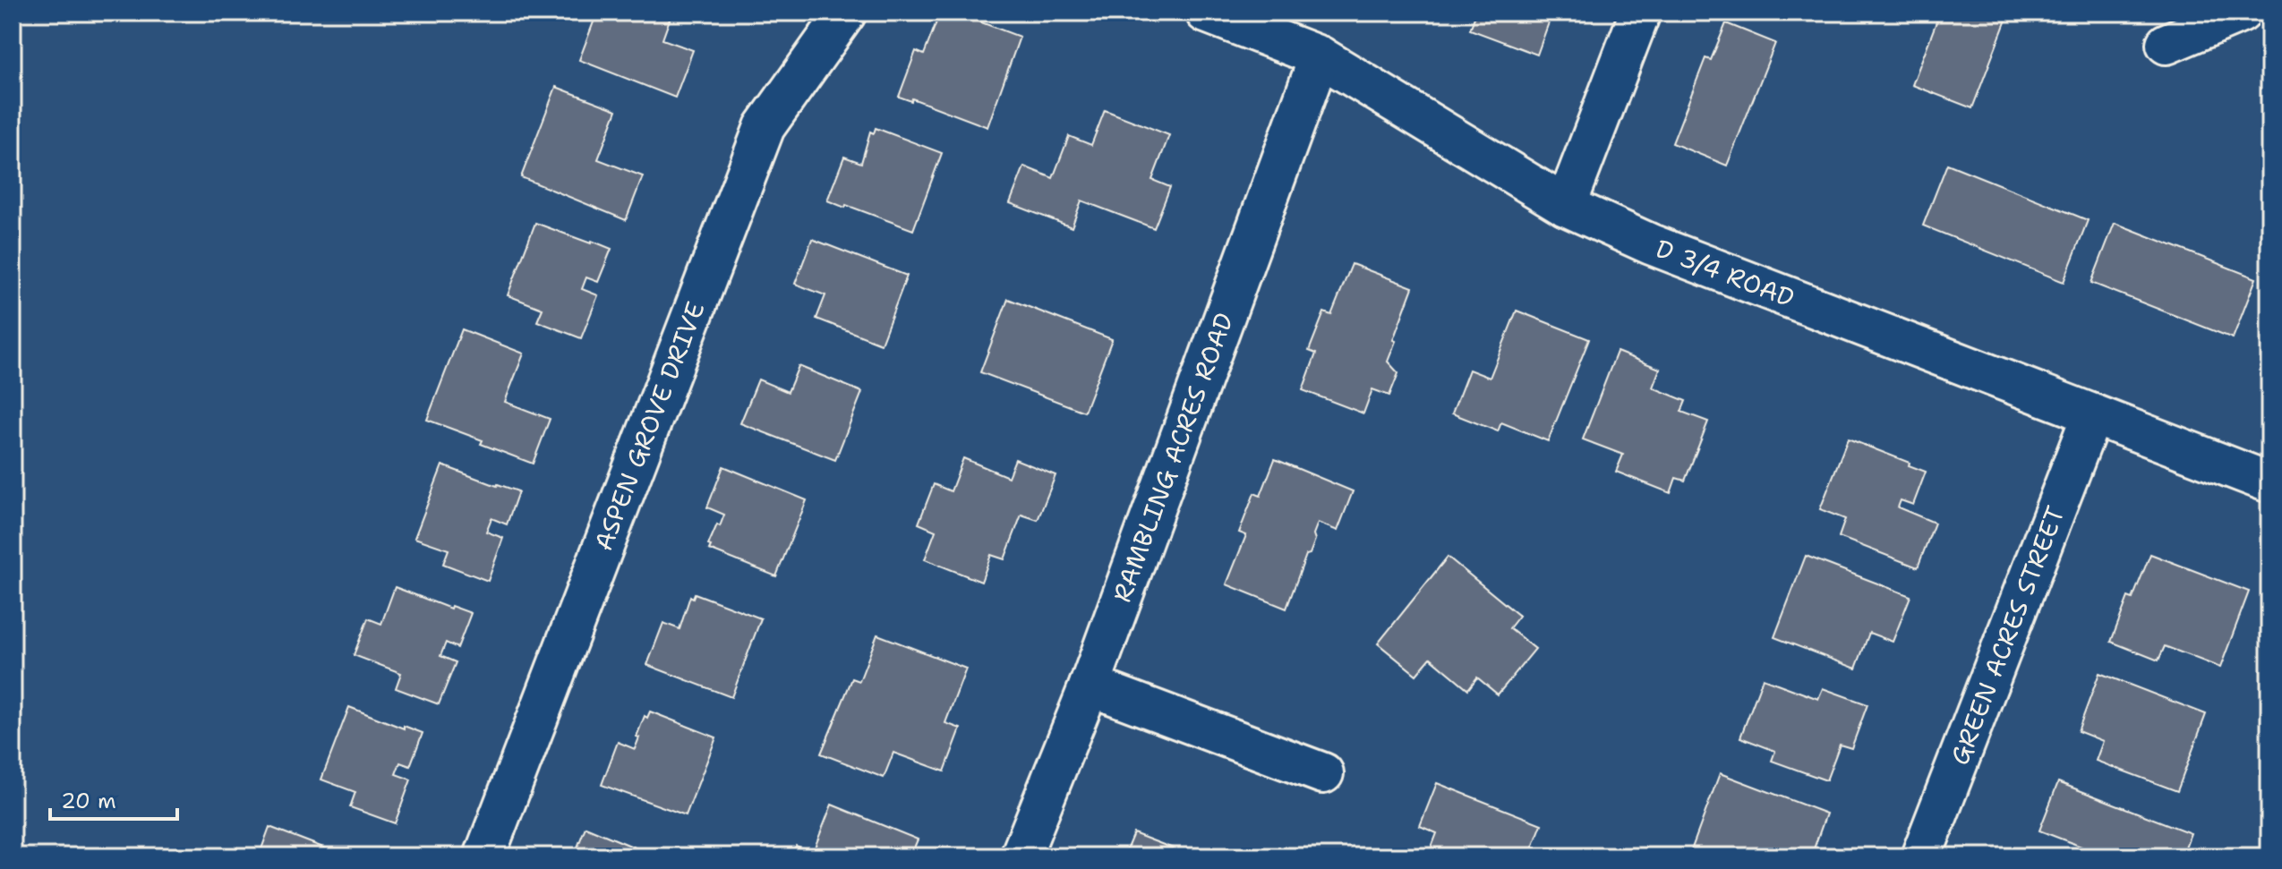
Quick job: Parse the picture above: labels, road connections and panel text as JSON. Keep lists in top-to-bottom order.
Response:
{
  "streets": {
    "street": [
      "D 3/4 ROAD",
      "ASPEN GROVE DRIVE",
      "RAMBLING ACRES ROAD",
      "GREEN ACRES STREET"
    ]
  },
  "crossings": [
    ["D 3/4 ROAD", "RAMBLING ACRES ROAD"],
    ["D 3/4 ROAD", "GREEN ACRES STREET"]
  ],
  "scale_bar": "20 m"
}
